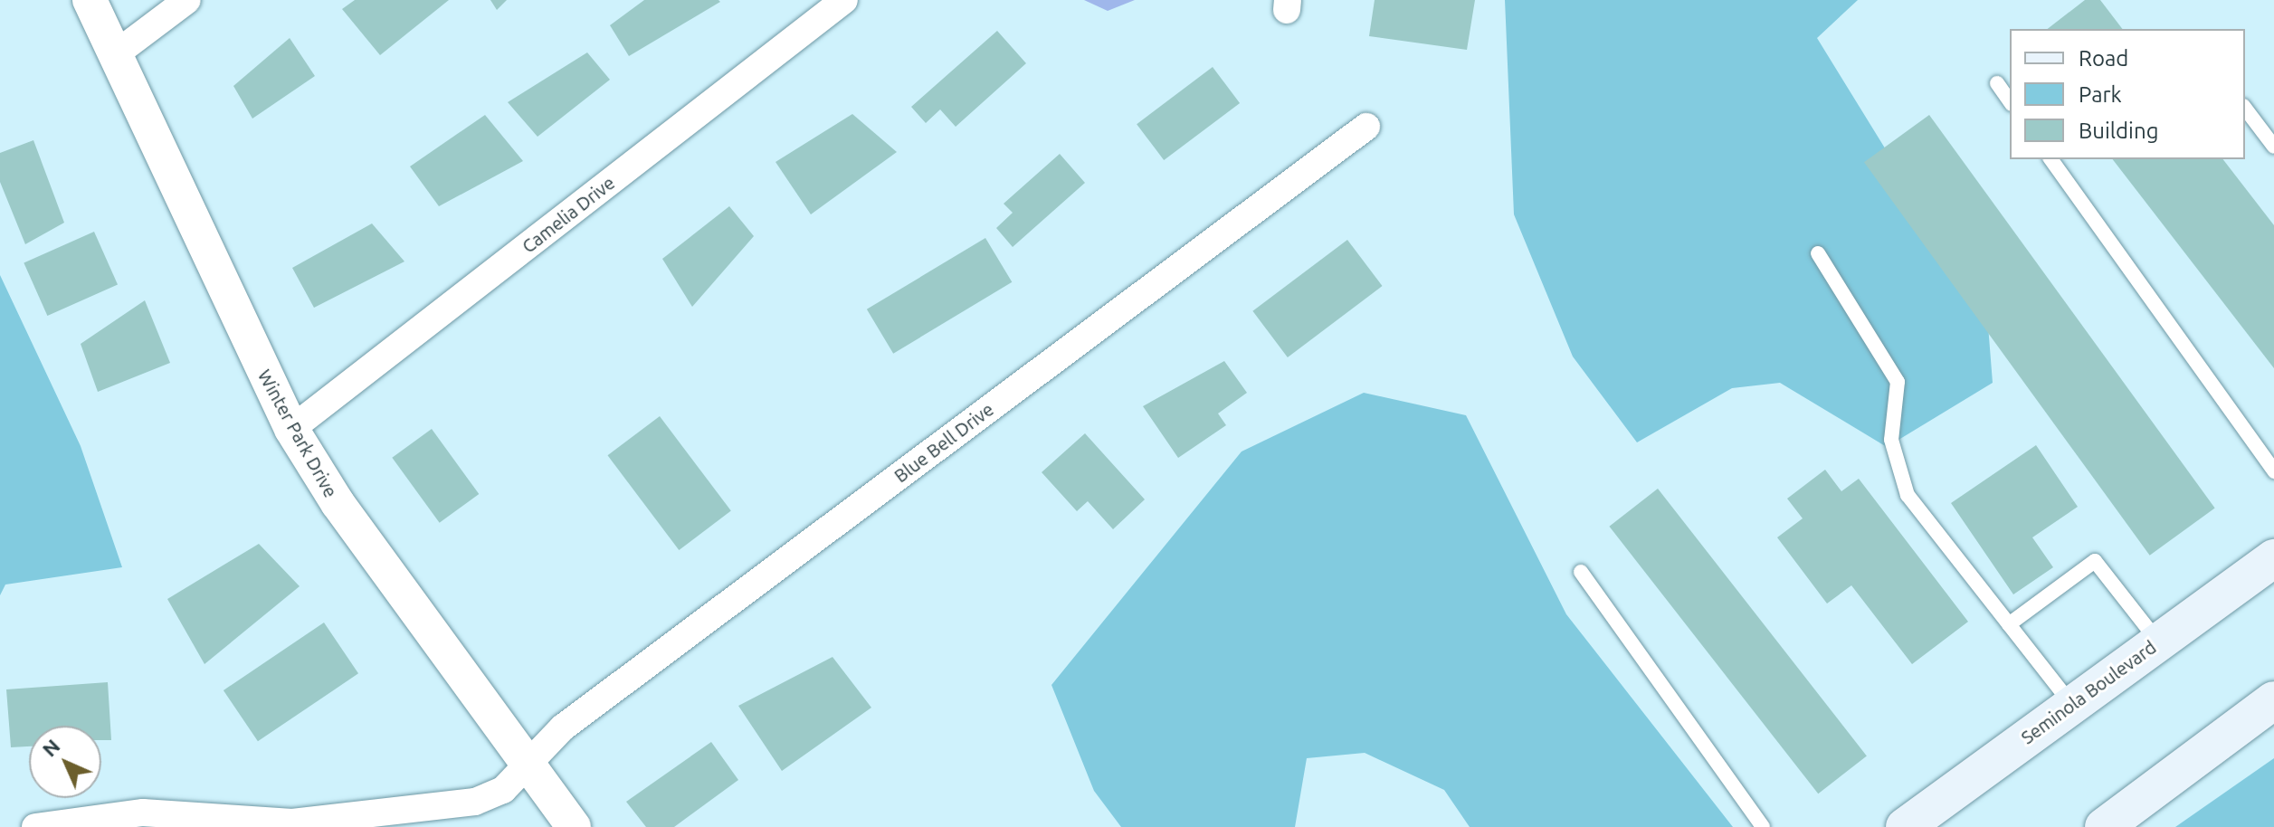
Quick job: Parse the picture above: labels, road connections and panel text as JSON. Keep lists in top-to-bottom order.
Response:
{
  "streets": {
    "main road": ["Seminola Boulevard"],
    "street": ["Camelia Drive", "Winter Park Drive", "Blue Bell Drive"]
  },
  "crossings": [
    ["Camelia Drive", "Winter Park Drive"],
    ["Winter Park Drive", "Blue Bell Drive"]
  ],
  "legend": ["Road", "Park", "Building"],
  "north": "top left"
}
